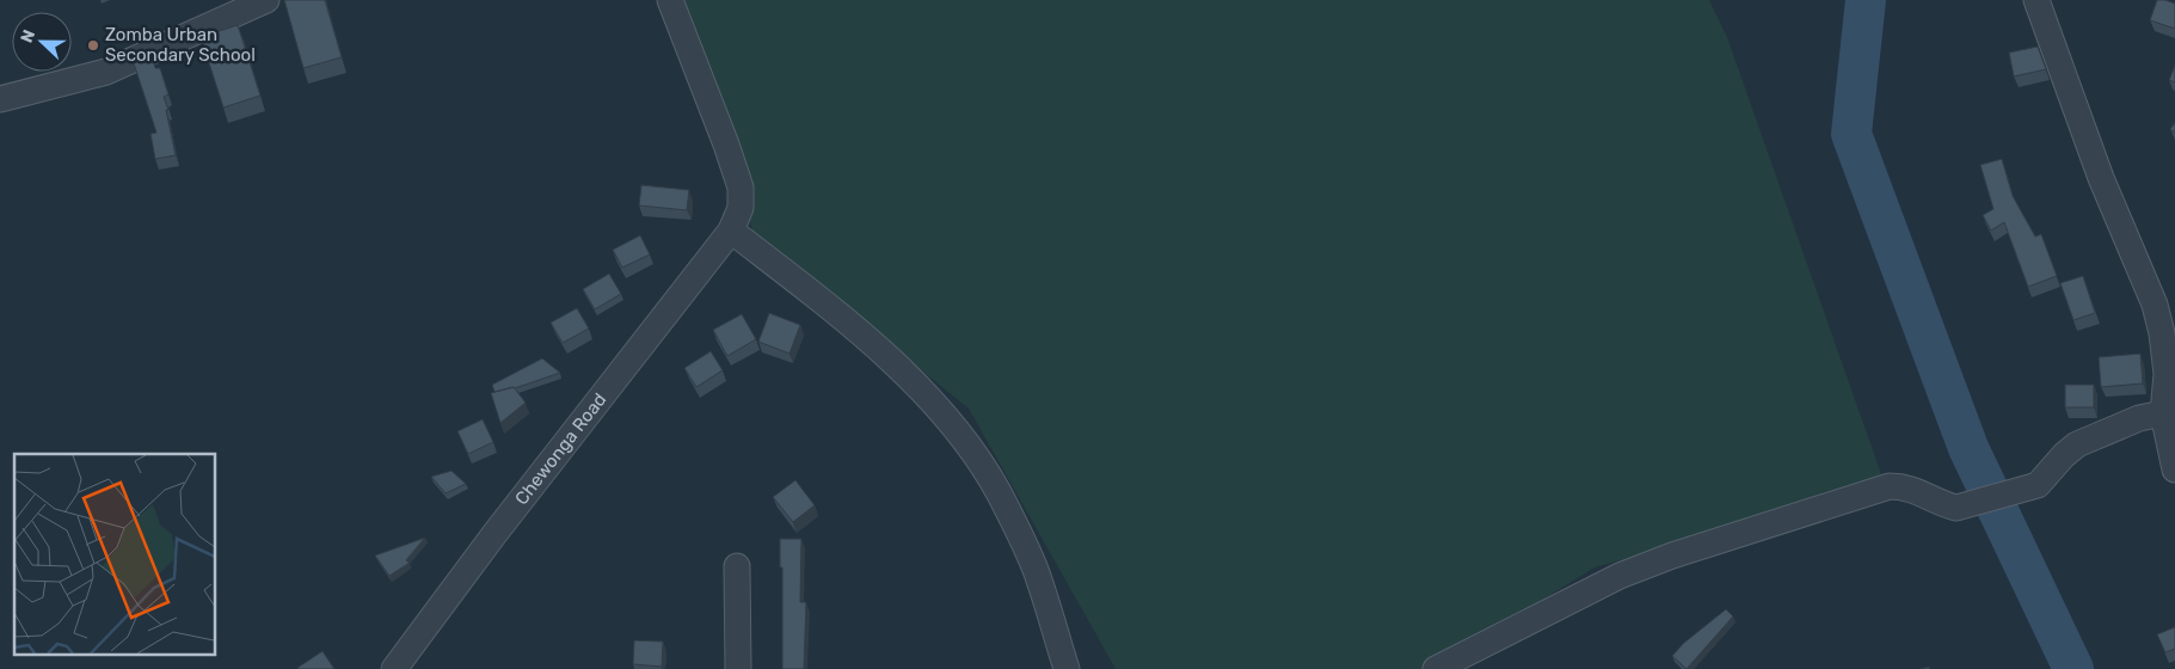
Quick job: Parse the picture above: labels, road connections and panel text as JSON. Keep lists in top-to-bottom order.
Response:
{
  "streets": {
    "street": ["Chewonga Road"]
  },
  "places": ["Zomba Urban Secondary School"],
  "north": "left"
}
